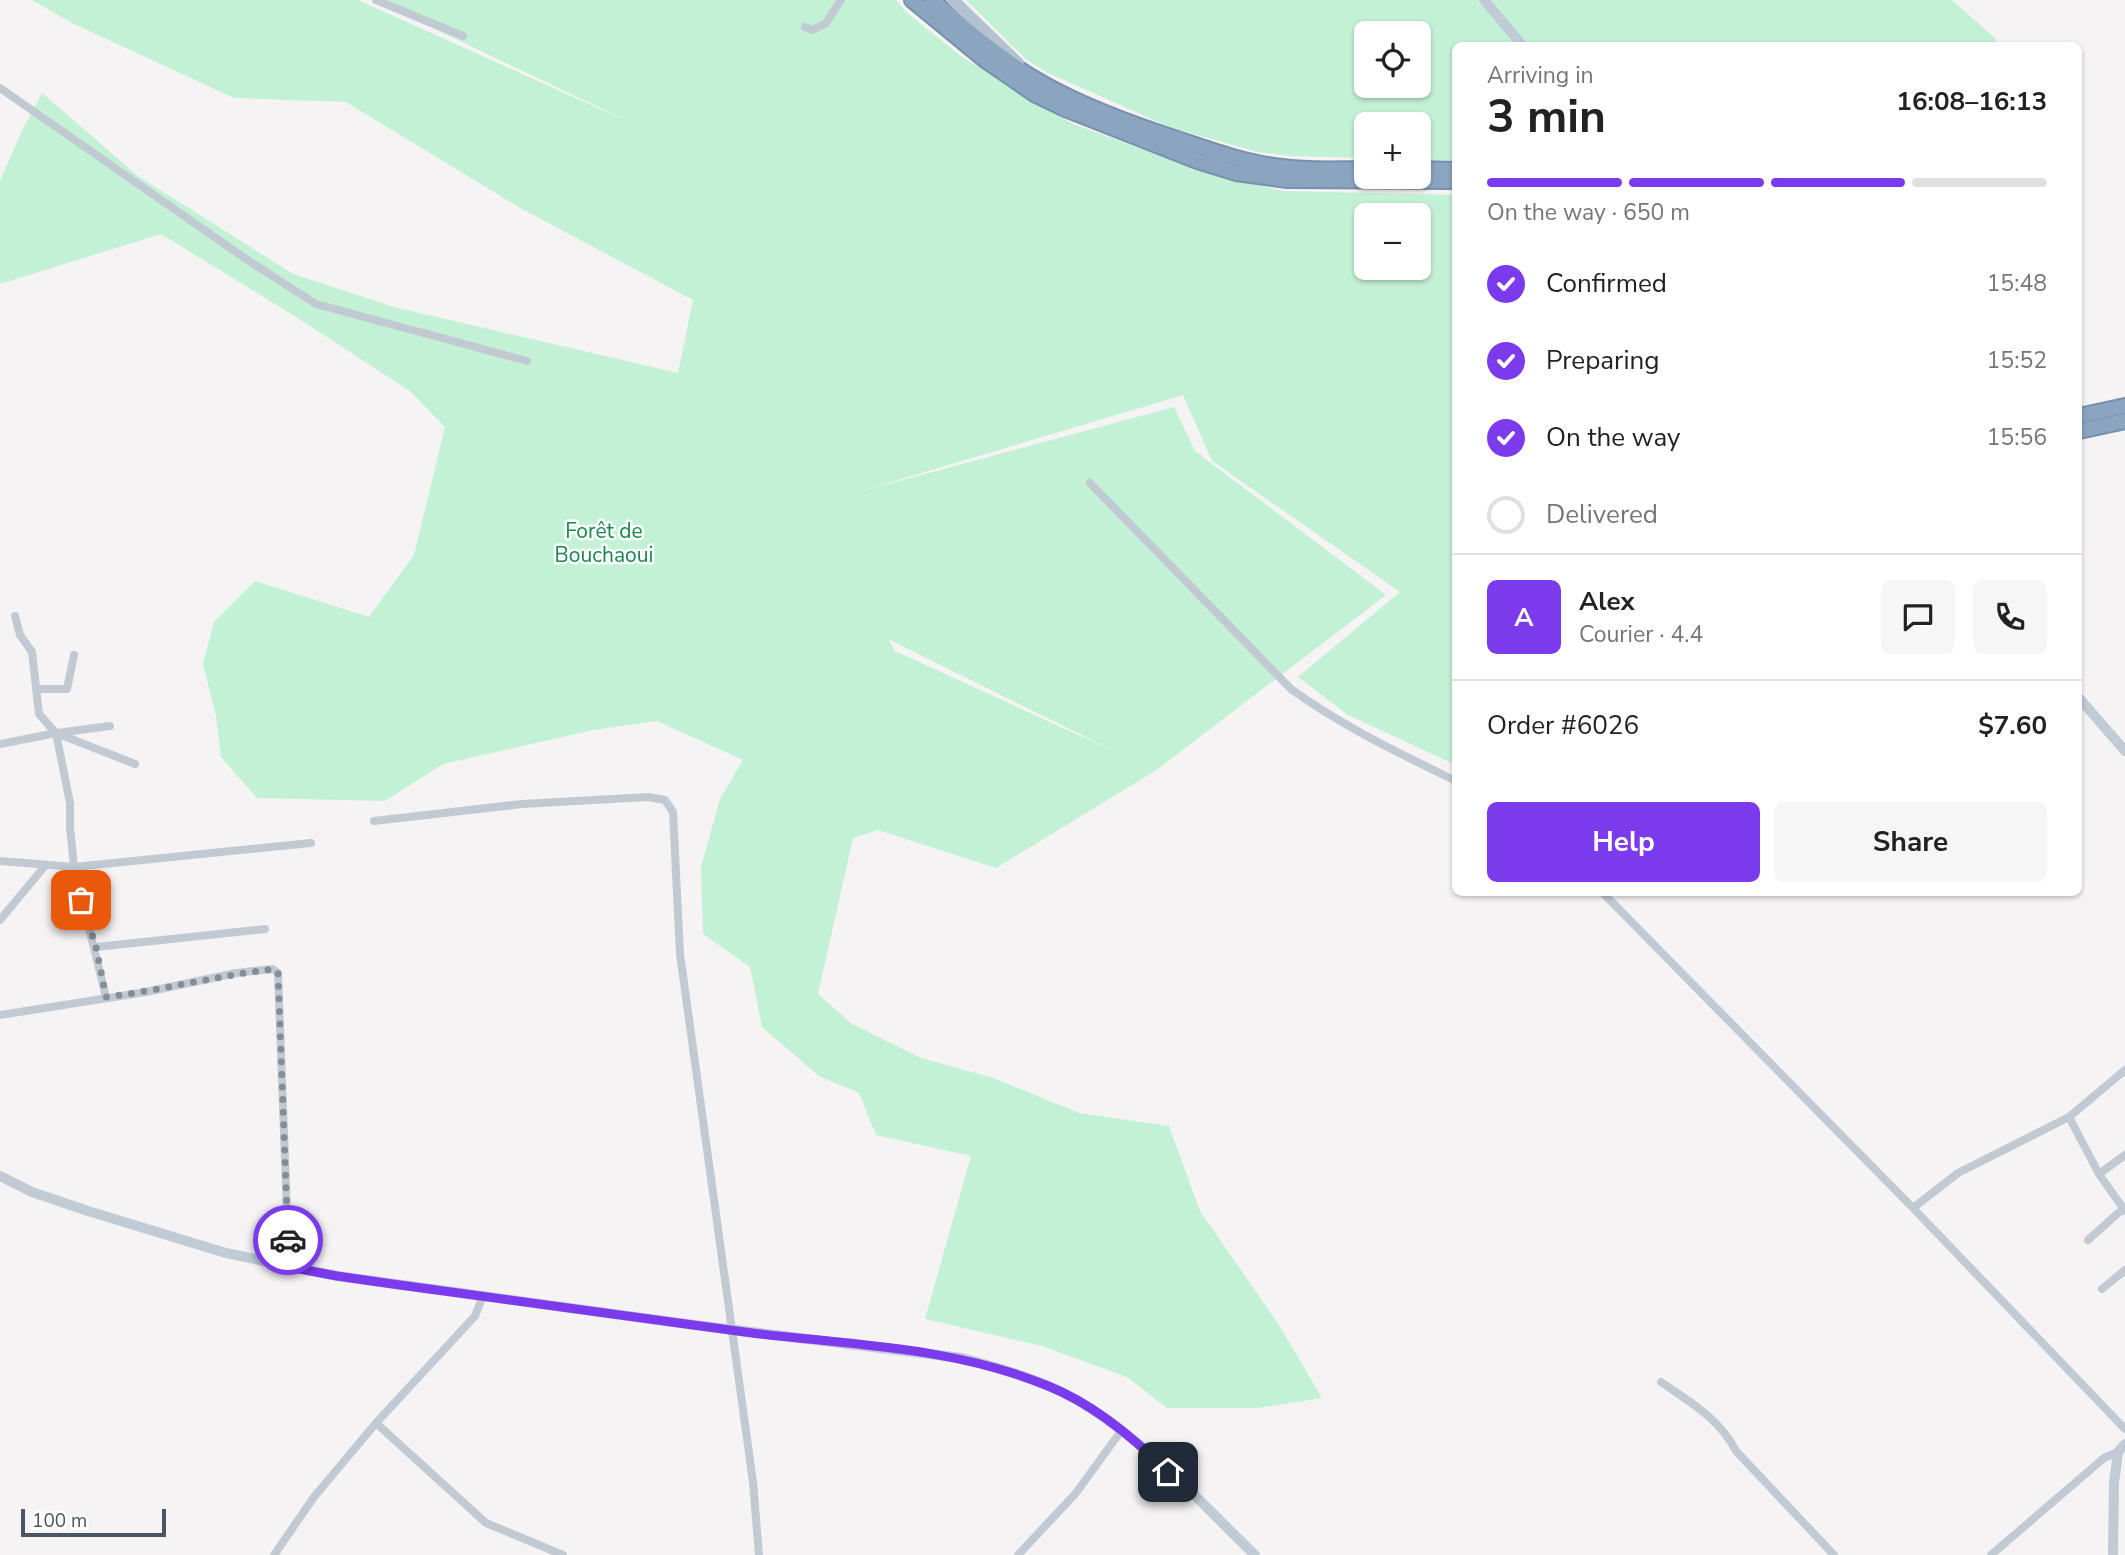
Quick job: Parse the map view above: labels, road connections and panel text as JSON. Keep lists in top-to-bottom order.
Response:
{
  "parks": ["Forêt de Bouchaoui"],
  "scale_bar": "100 m",
  "page": {
    "map_buttons": ["+", "−"],
    "heading": ["3 min", "Arriving in", "16:08–16:13"],
    "panel": [
      "Alex",
      "Courier · 4.4",
      "Order #6026",
      "$7.60"
    ],
    "bar": "On the way · 650 m",
    "list": [
      ["Confirmed", "15:48"],
      ["Preparing", "15:52"],
      ["On the way", "15:56"],
      "Delivered"
    ],
    "round": "A",
    "buttons": ["Help", "Share"],
    "scale": "100 m"
  }
}
